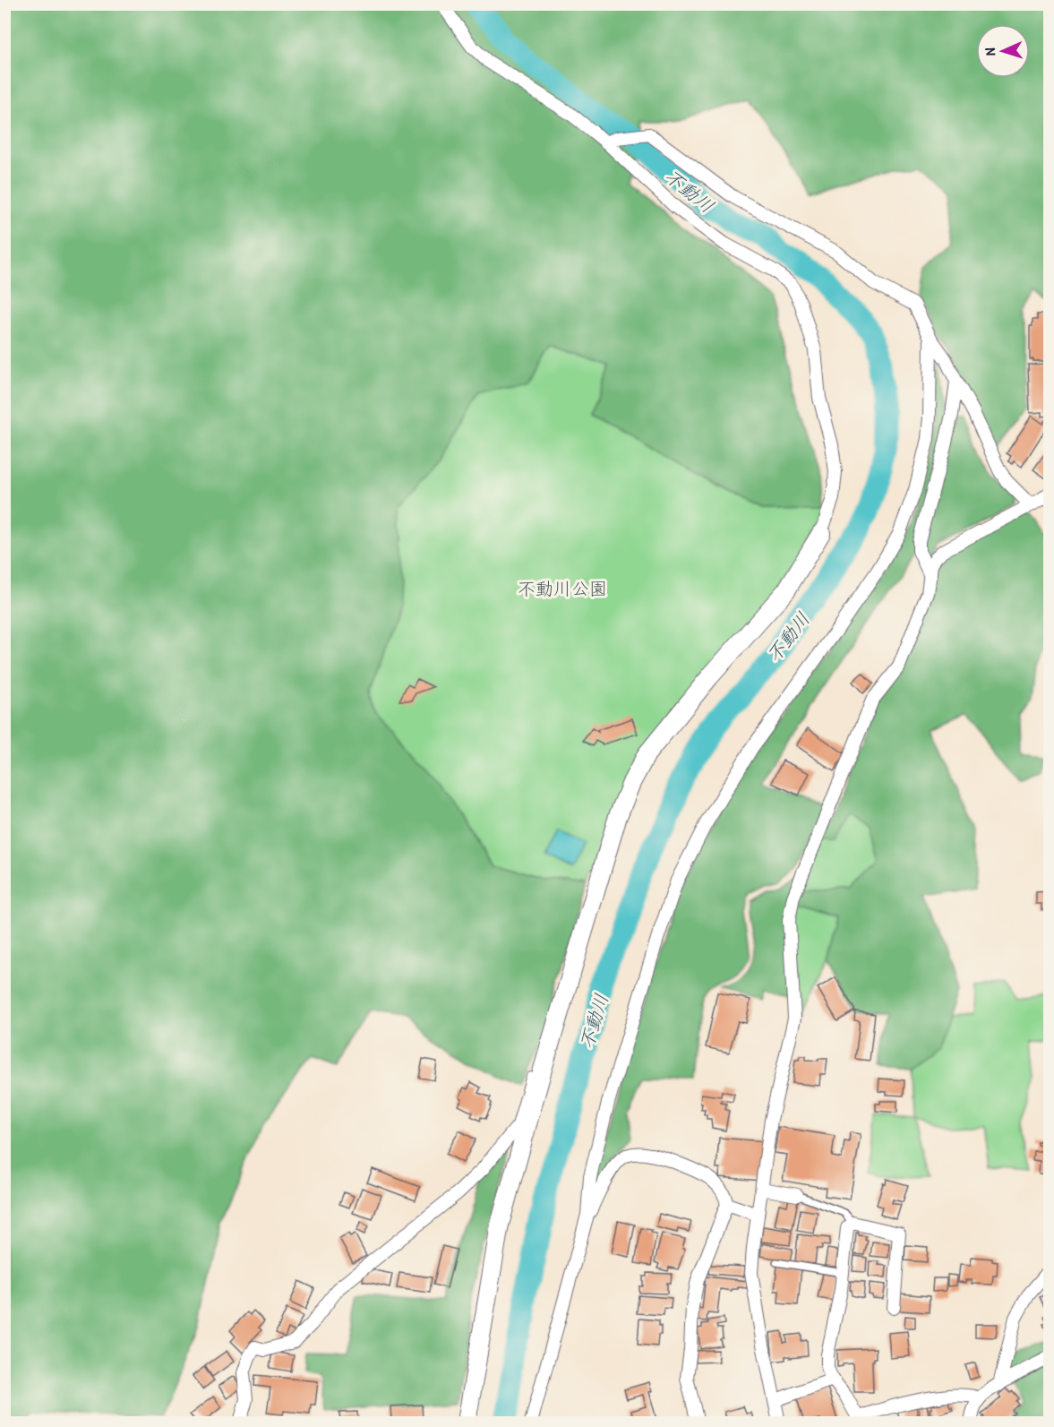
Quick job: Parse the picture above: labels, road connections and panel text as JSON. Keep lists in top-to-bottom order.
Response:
{
  "water": ["不動川"],
  "parks": ["不動川公園"],
  "north": "left"
}
